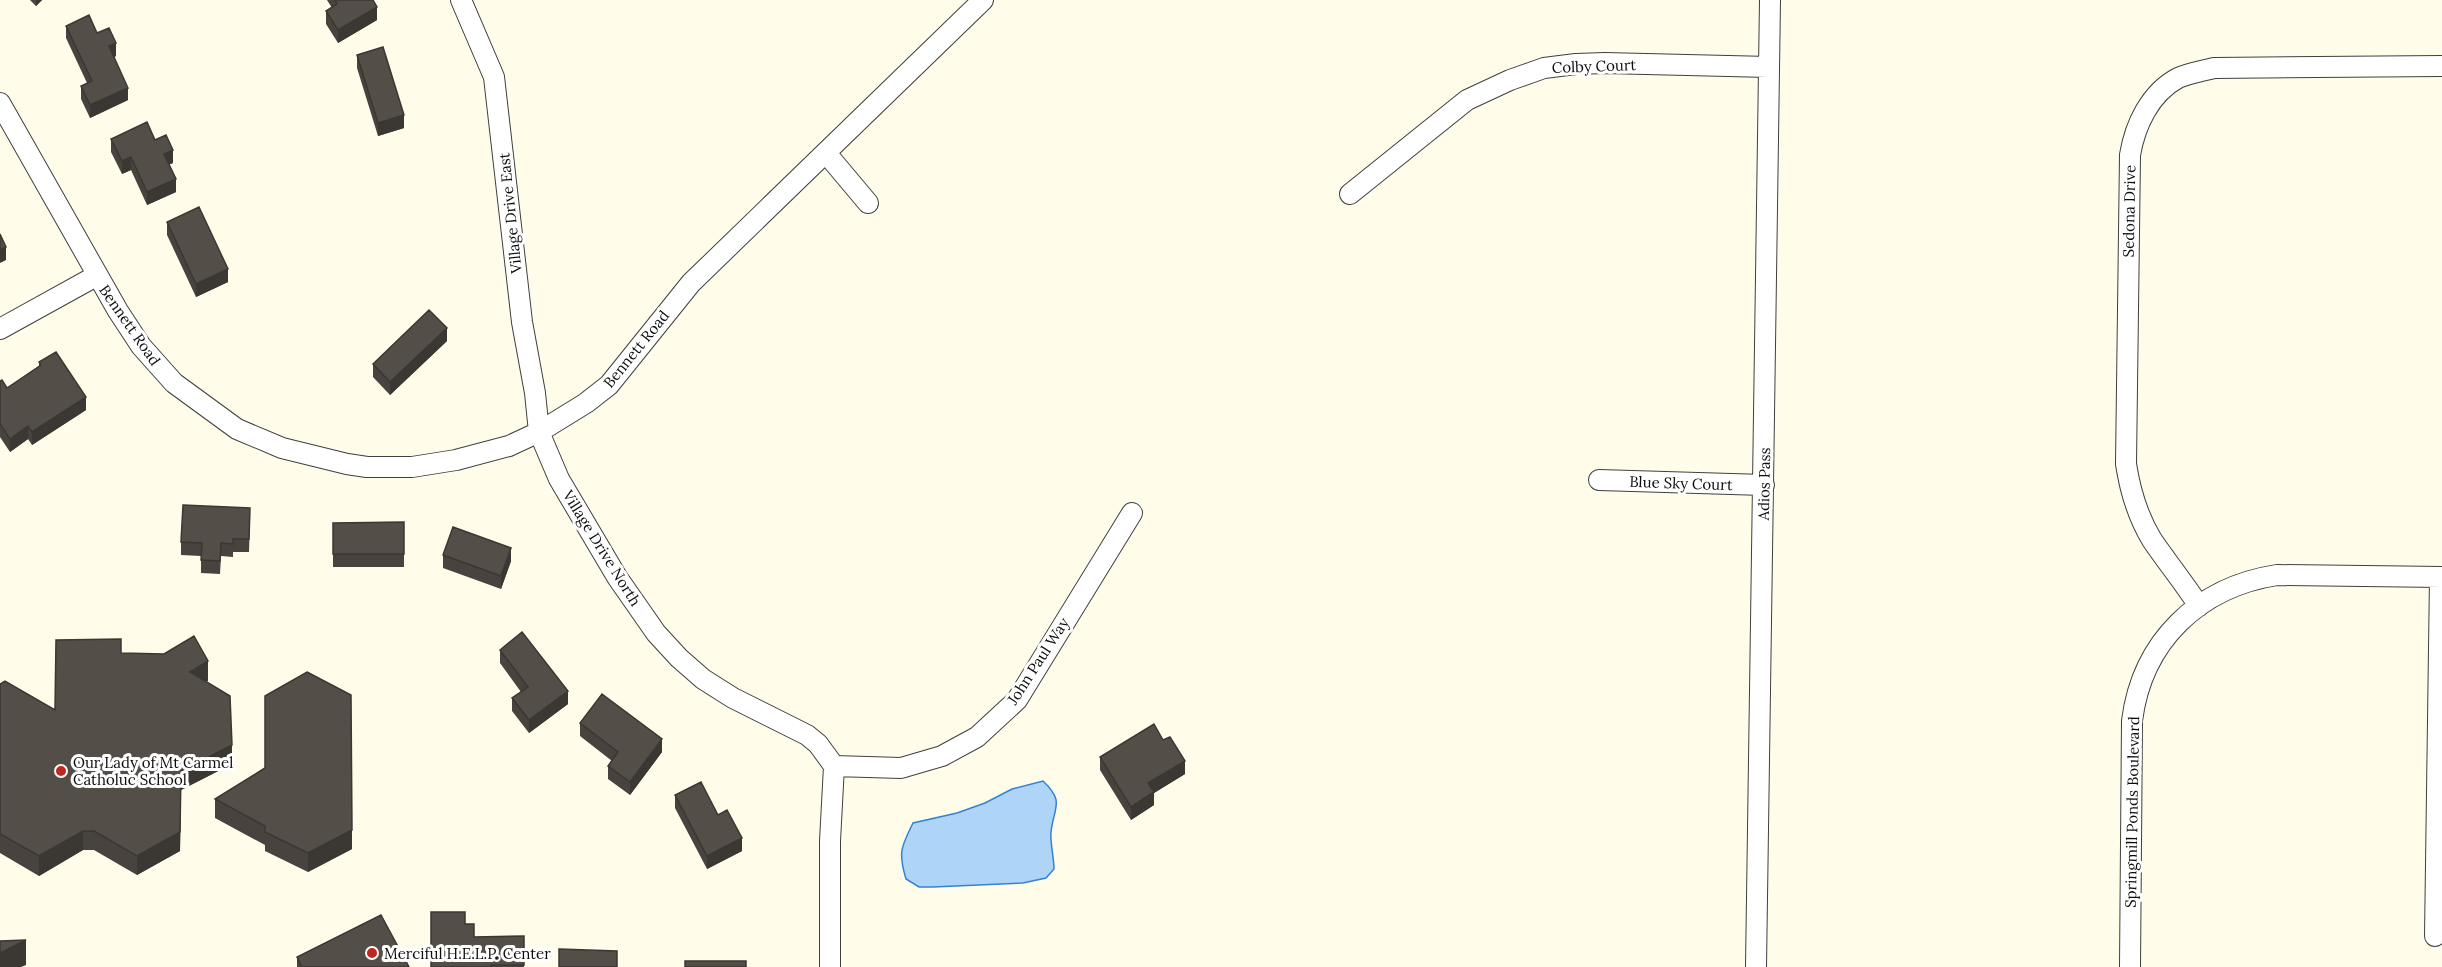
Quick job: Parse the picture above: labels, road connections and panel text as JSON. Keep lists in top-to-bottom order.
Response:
{
  "streets": {
    "street": [
      "Colby Court",
      "Sedona Drive",
      "Village Drive East",
      "Bennett Road",
      "Blue Sky Court",
      "Adios Pass",
      "Village Drive North",
      "John Paul Way",
      "Springmill Ponds Boulevard"
    ]
  },
  "crossings": [
    ["Colby Court", "Adios Pass"],
    ["Sedona Drive", "Springmill Ponds Boulevard"],
    ["Village Drive East", "Bennett Road"],
    ["Village Drive East", "Village Drive North"],
    ["Bennett Road", "Village Drive North"],
    ["Blue Sky Court", "Adios Pass"],
    ["Village Drive North", "John Paul Way"]
  ],
  "places": ["Our Lady of Mt Carmel Catholuc School", "Merciful H.E.L.P. Center"]
}
